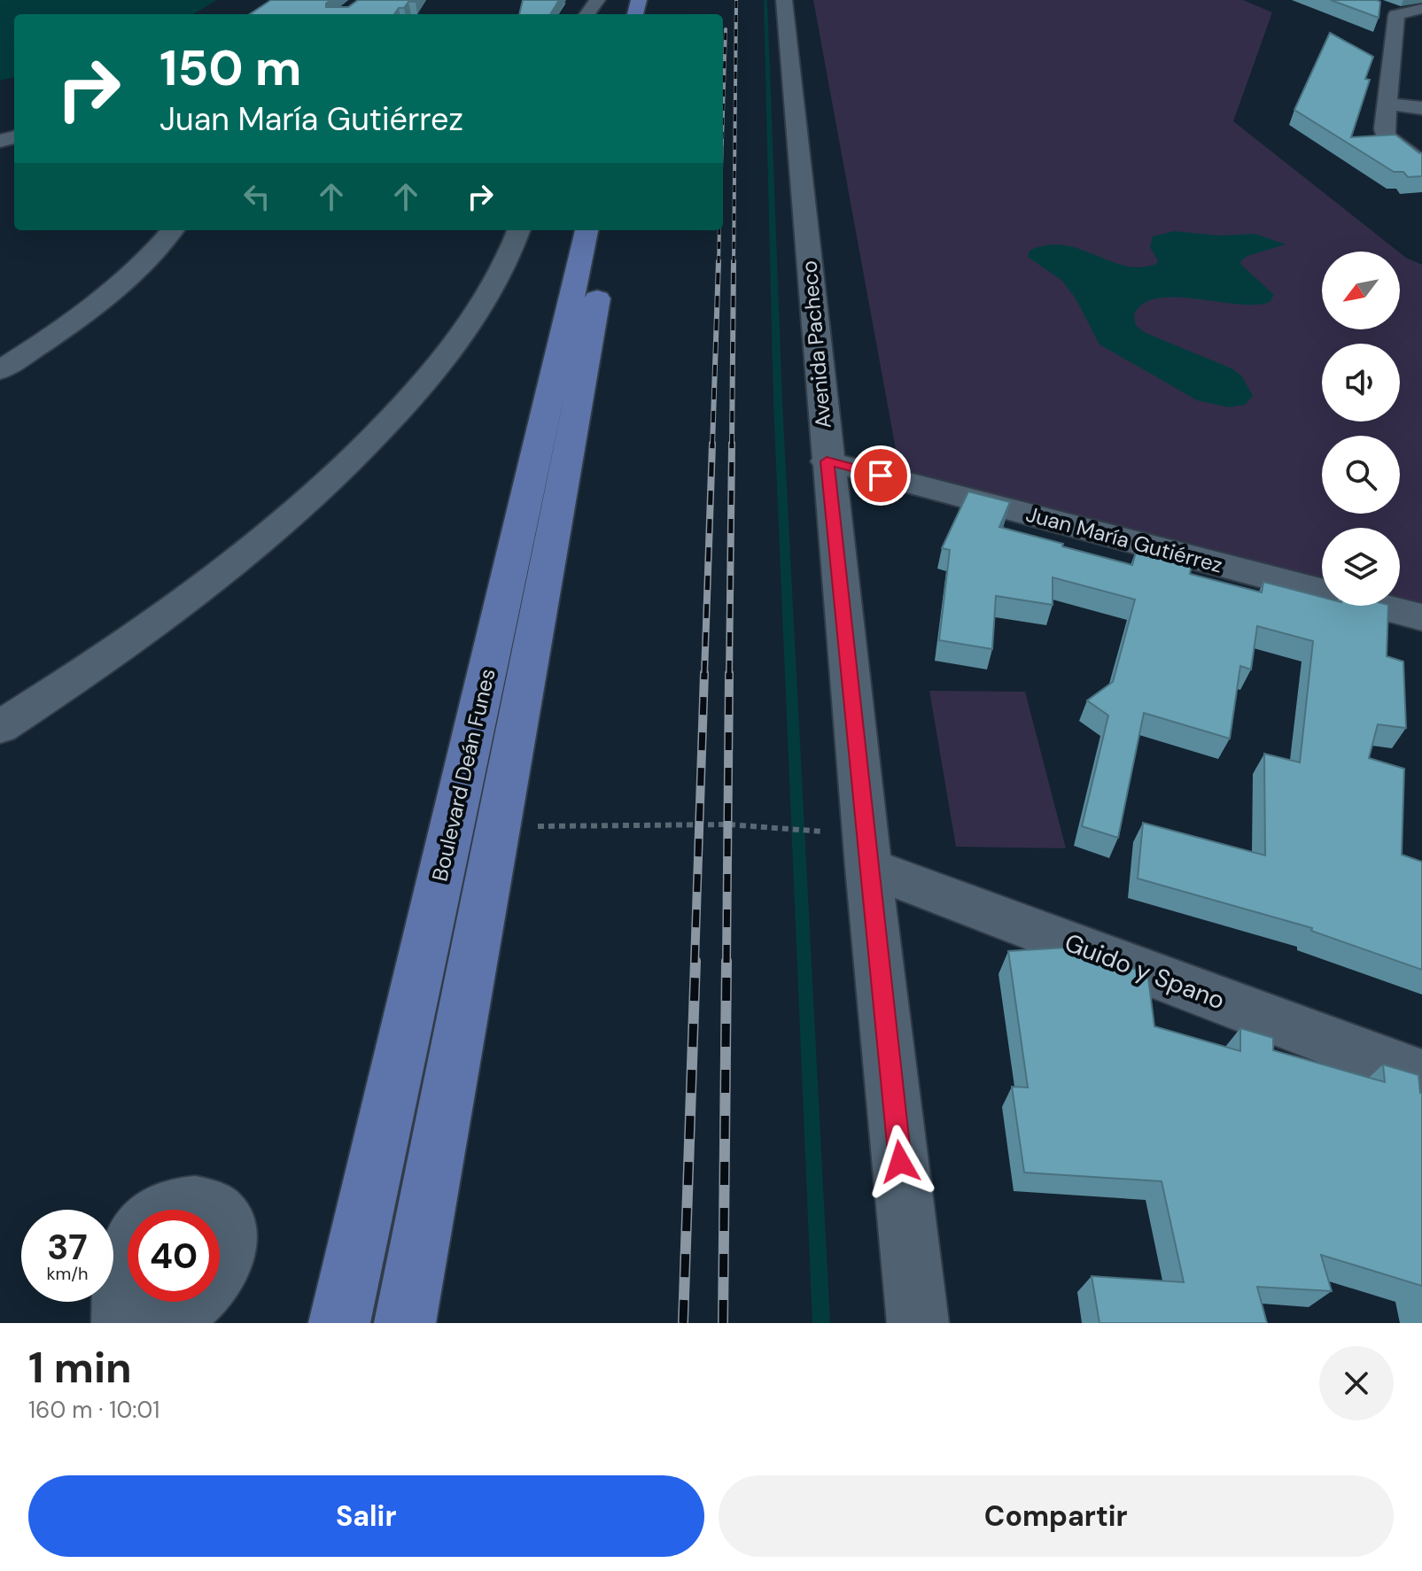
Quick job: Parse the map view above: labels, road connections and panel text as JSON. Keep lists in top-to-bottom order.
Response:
{
  "streets": {
    "main road": ["Boulevard Deán Funes"],
    "street": ["Avenida Pacheco", "Juan María Gutiérrez", "Guido y Spano"]
  },
  "crossings": [
    ["Avenida Pacheco", "Juan María Gutiérrez"],
    ["Avenida Pacheco", "Guido y Spano"]
  ],
  "north": "bottom left",
  "page": {
    "turn": ["150 m", "Juan María Gutiérrez"],
    "speed": "37 km/h",
    "limit": "40",
    "heading": ["1 min", "160 m · 10:01"],
    "buttons": ["Salir", "Compartir"]
  }
}
